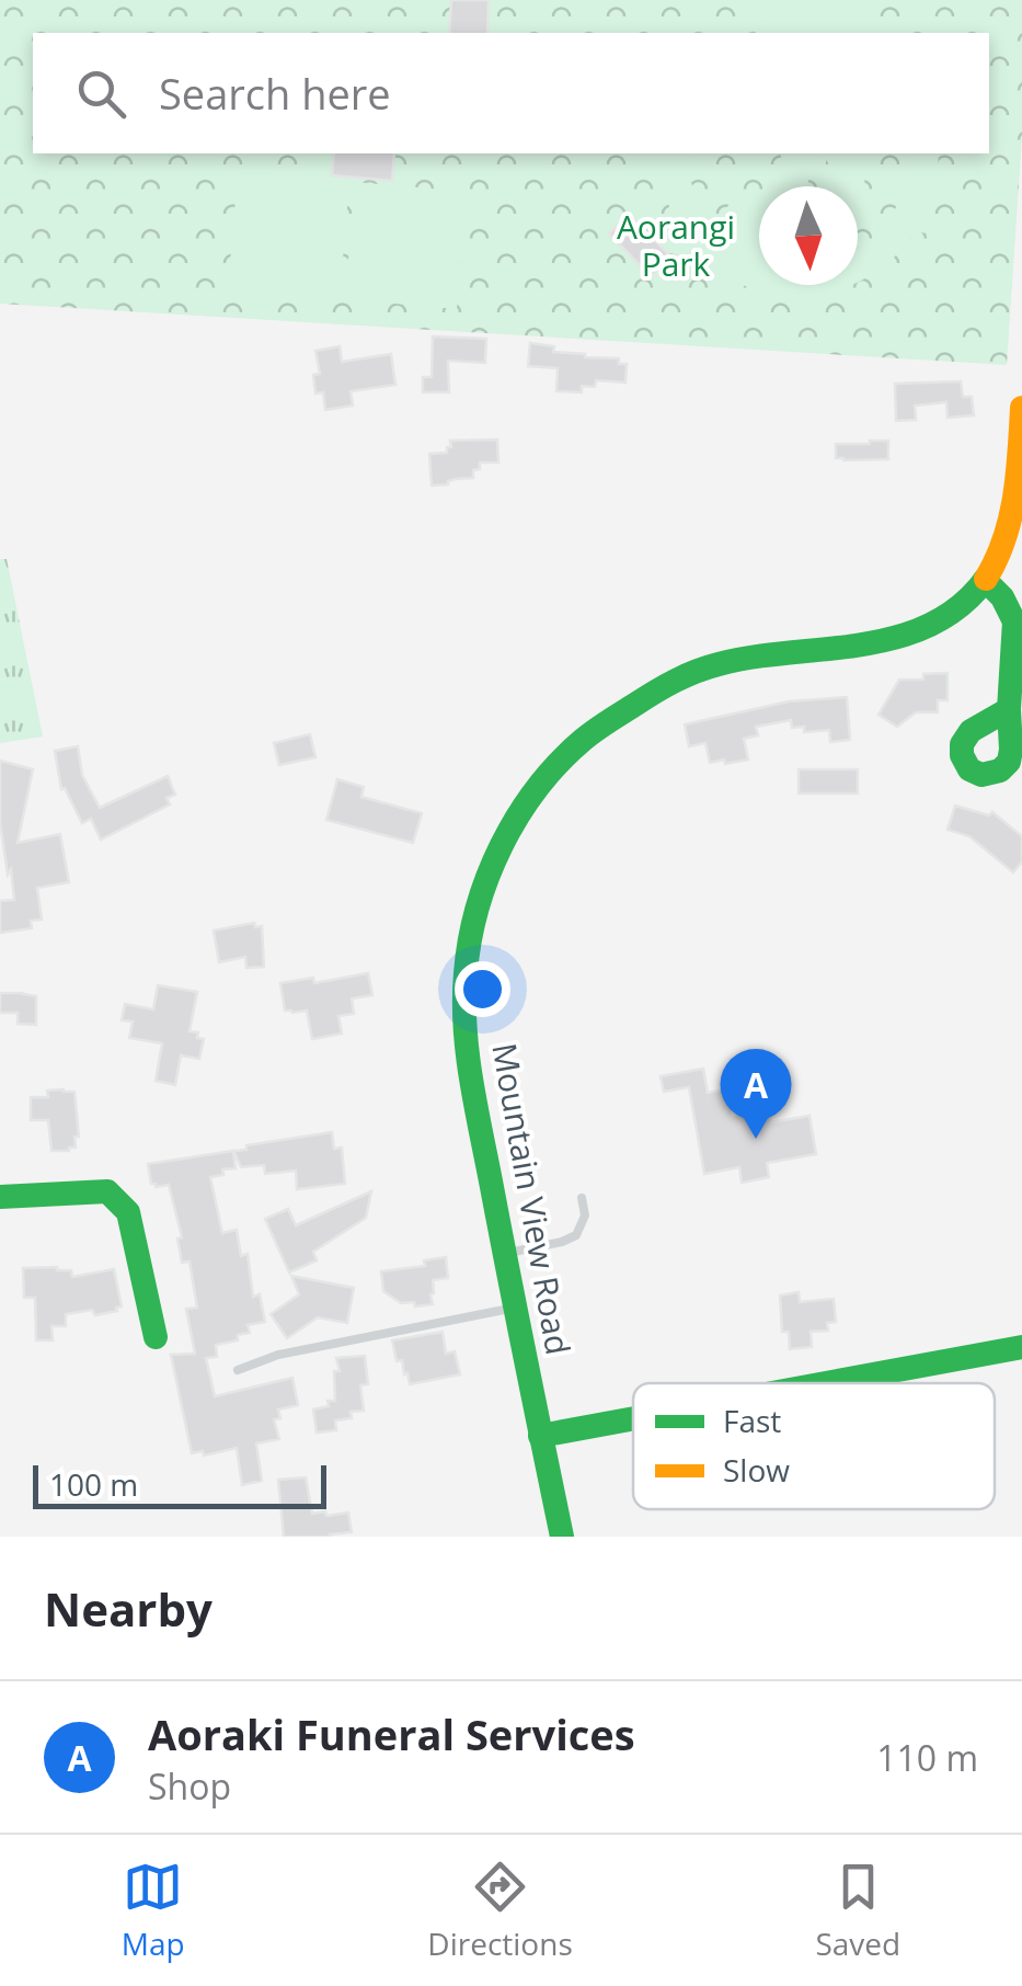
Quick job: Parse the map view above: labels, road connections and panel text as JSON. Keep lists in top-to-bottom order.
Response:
{
  "streets": {
    "street": ["Mountain View Road"]
  },
  "parks": ["Aorangi Park"],
  "legend": ["Fast", "Slow"],
  "scale_bar": "100 m",
  "north": "bottom",
  "page": {
    "search": "Search here",
    "pins": "A",
    "scale": "100 m",
    "heading": "Nearby",
    "list": [
      {
        "mark": "A",
        "name": "Aoraki Funeral Services",
        "note": "Shop",
        "value": "110 m"
      }
    ],
    "nav": ["Map", "Directions", "Saved"]
  }
}
